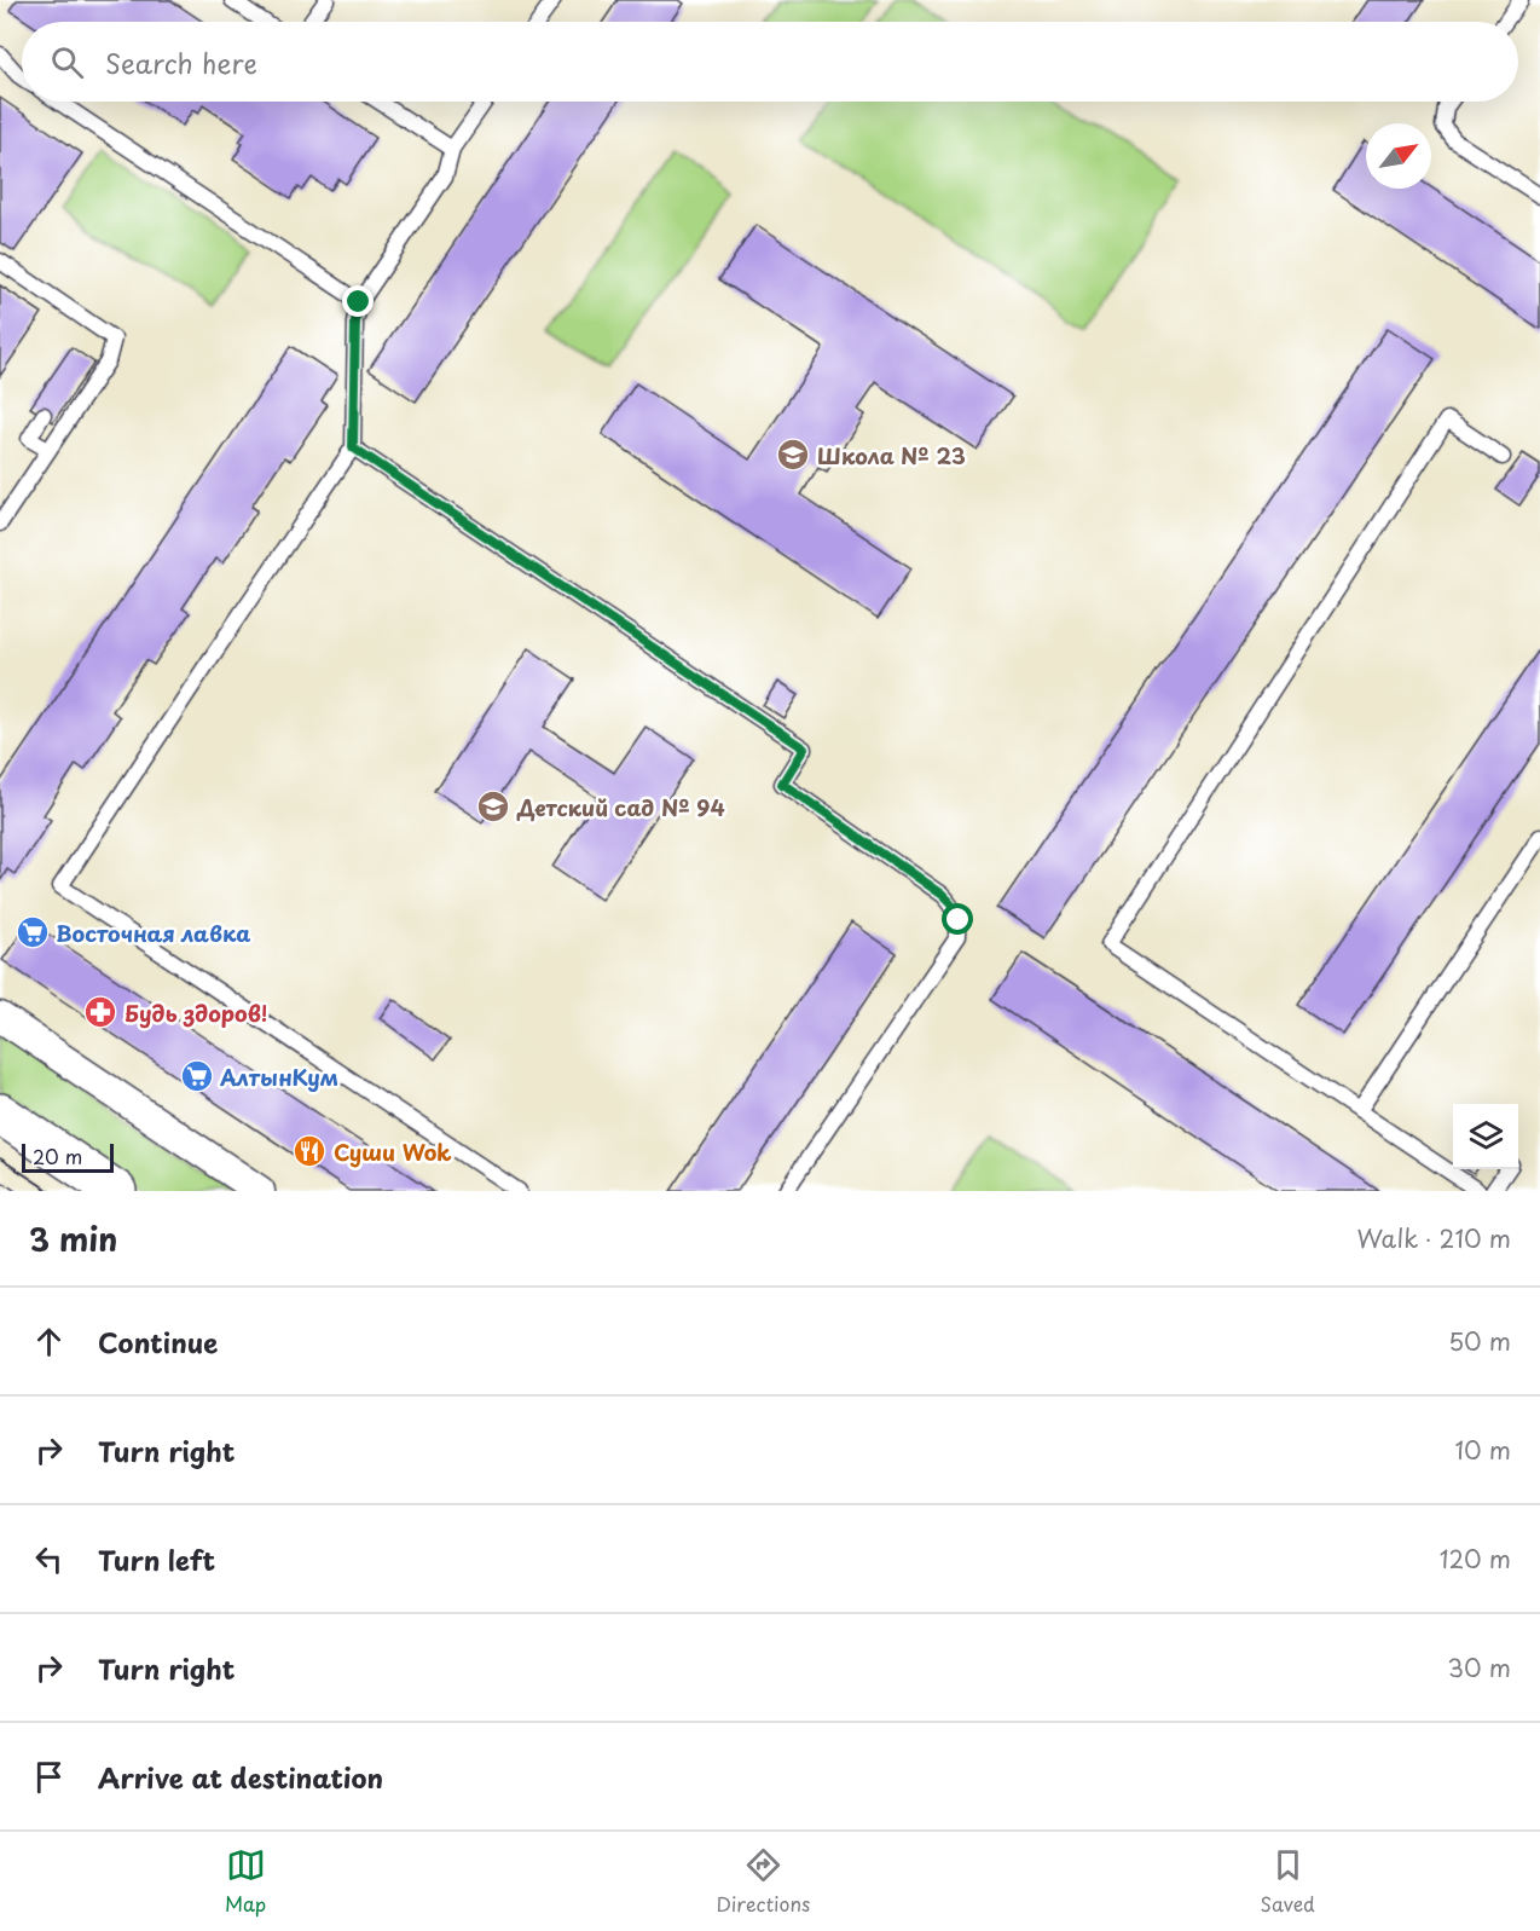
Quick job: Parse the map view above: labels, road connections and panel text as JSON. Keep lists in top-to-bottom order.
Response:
{
  "places": {
    "school or university": ["Школа № 23", "Детский сад № 94"],
    "supermarket": ["Восточная лавка", "АлтынКум"],
    "pharmacy": ["Будь здоров!"],
    "restaurant": ["Суши Wok"]
  },
  "scale_bar": "20 m",
  "north": "top right",
  "page": {
    "search": "Search here",
    "scale": "20 m",
    "heading": ["3 min", "Walk · 210 m"],
    "list": [
      ["Continue", "50 m"],
      ["Turn right", "10 m"],
      ["Turn left", "120 m"],
      ["Turn right", "30 m"],
      "Arrive at destination"
    ],
    "nav": ["Map", "Directions", "Saved"]
  }
}
